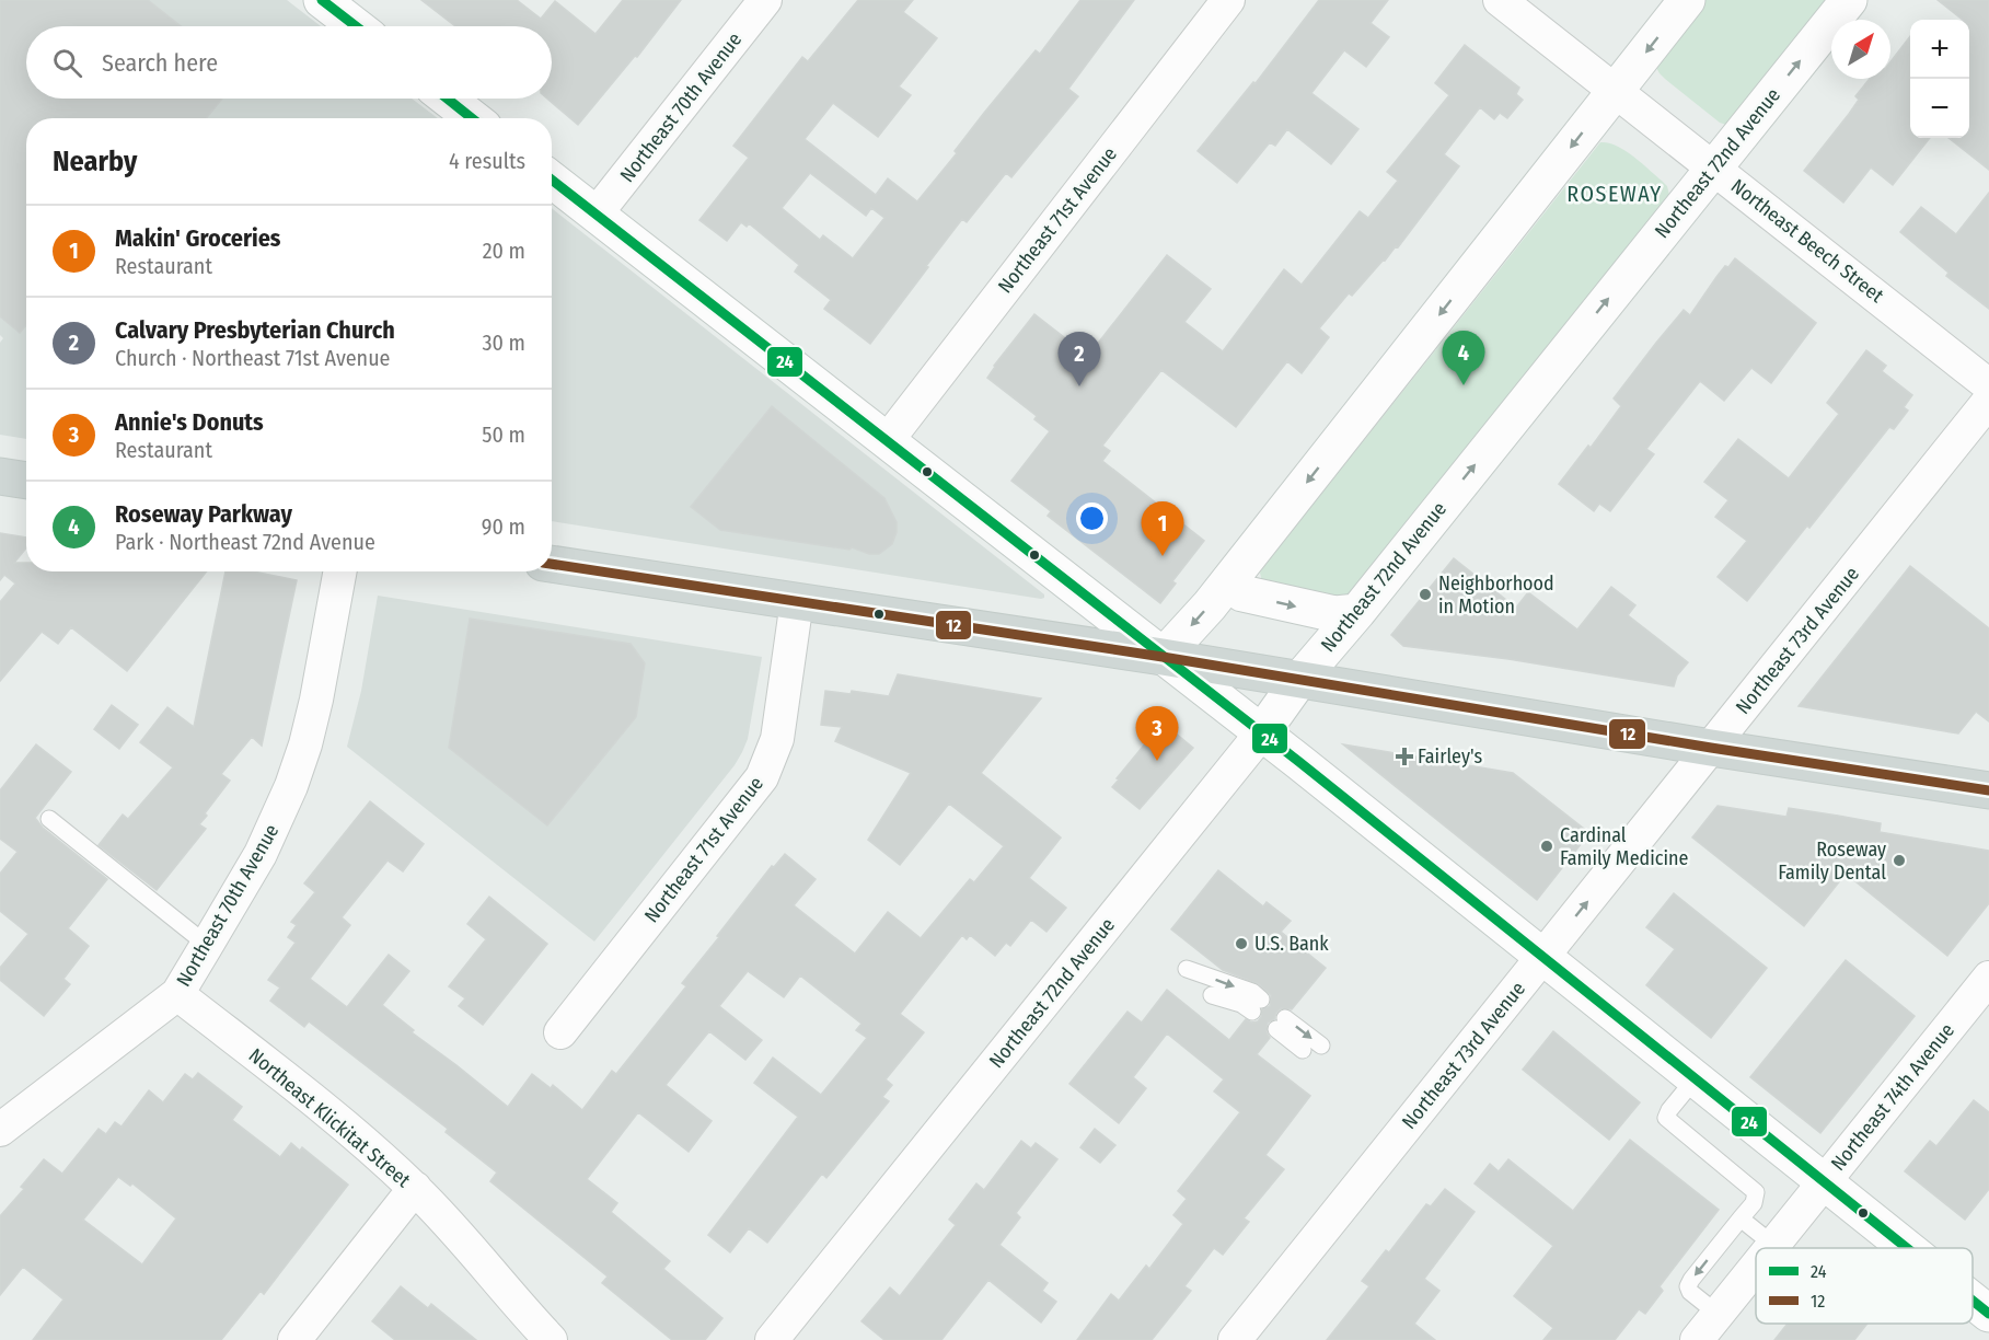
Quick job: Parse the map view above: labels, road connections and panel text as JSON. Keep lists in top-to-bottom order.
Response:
{
  "streets": {
    "street": [
      "Northeast 70th Avenue",
      "Northeast 72nd Avenue",
      "Northeast 71st Avenue",
      "Northeast Beech Street",
      "Northeast 73rd Avenue",
      "Northeast 74th Avenue",
      "Northeast Klickitat Street"
    ]
  },
  "crossings": [
    ["Northeast 70th Avenue", "Northeast Klickitat Street"],
    ["Northeast 72nd Avenue", "Northeast Beech Street"]
  ],
  "districts": ["ROSEWAY"],
  "places": {
    "other": [
      "Neighborhood in Motion",
      "Cardinal Family Medicine",
      "Roseway Family Dental",
      "U.S. Bank"
    ],
    "health": ["Fairley's"]
  },
  "lines": ["transit line 24", "transit line 12"],
  "legend": ["24", "12"],
  "north": "top right",
  "page": {
    "map_buttons": ["+", "−"],
    "search": "Search here",
    "heading": ["Nearby", "4 results"],
    "list": [
      {
        "mark": "1",
        "name": "Makin' Groceries",
        "note": "Restaurant",
        "value": "20 m"
      },
      {
        "mark": "2",
        "name": "Calvary Presbyterian Church",
        "note": "Church · Northeast 71st Avenue",
        "value": "30 m"
      },
      {
        "mark": "3",
        "name": "Annie's Donuts",
        "note": "Restaurant",
        "value": "50 m"
      },
      {
        "mark": "4",
        "name": "Roseway Parkway",
        "note": "Park · Northeast 72nd Avenue",
        "value": "90 m"
      }
    ],
    "pins": [
      "4",
      "2",
      "1",
      "3"
    ]
  }
}
